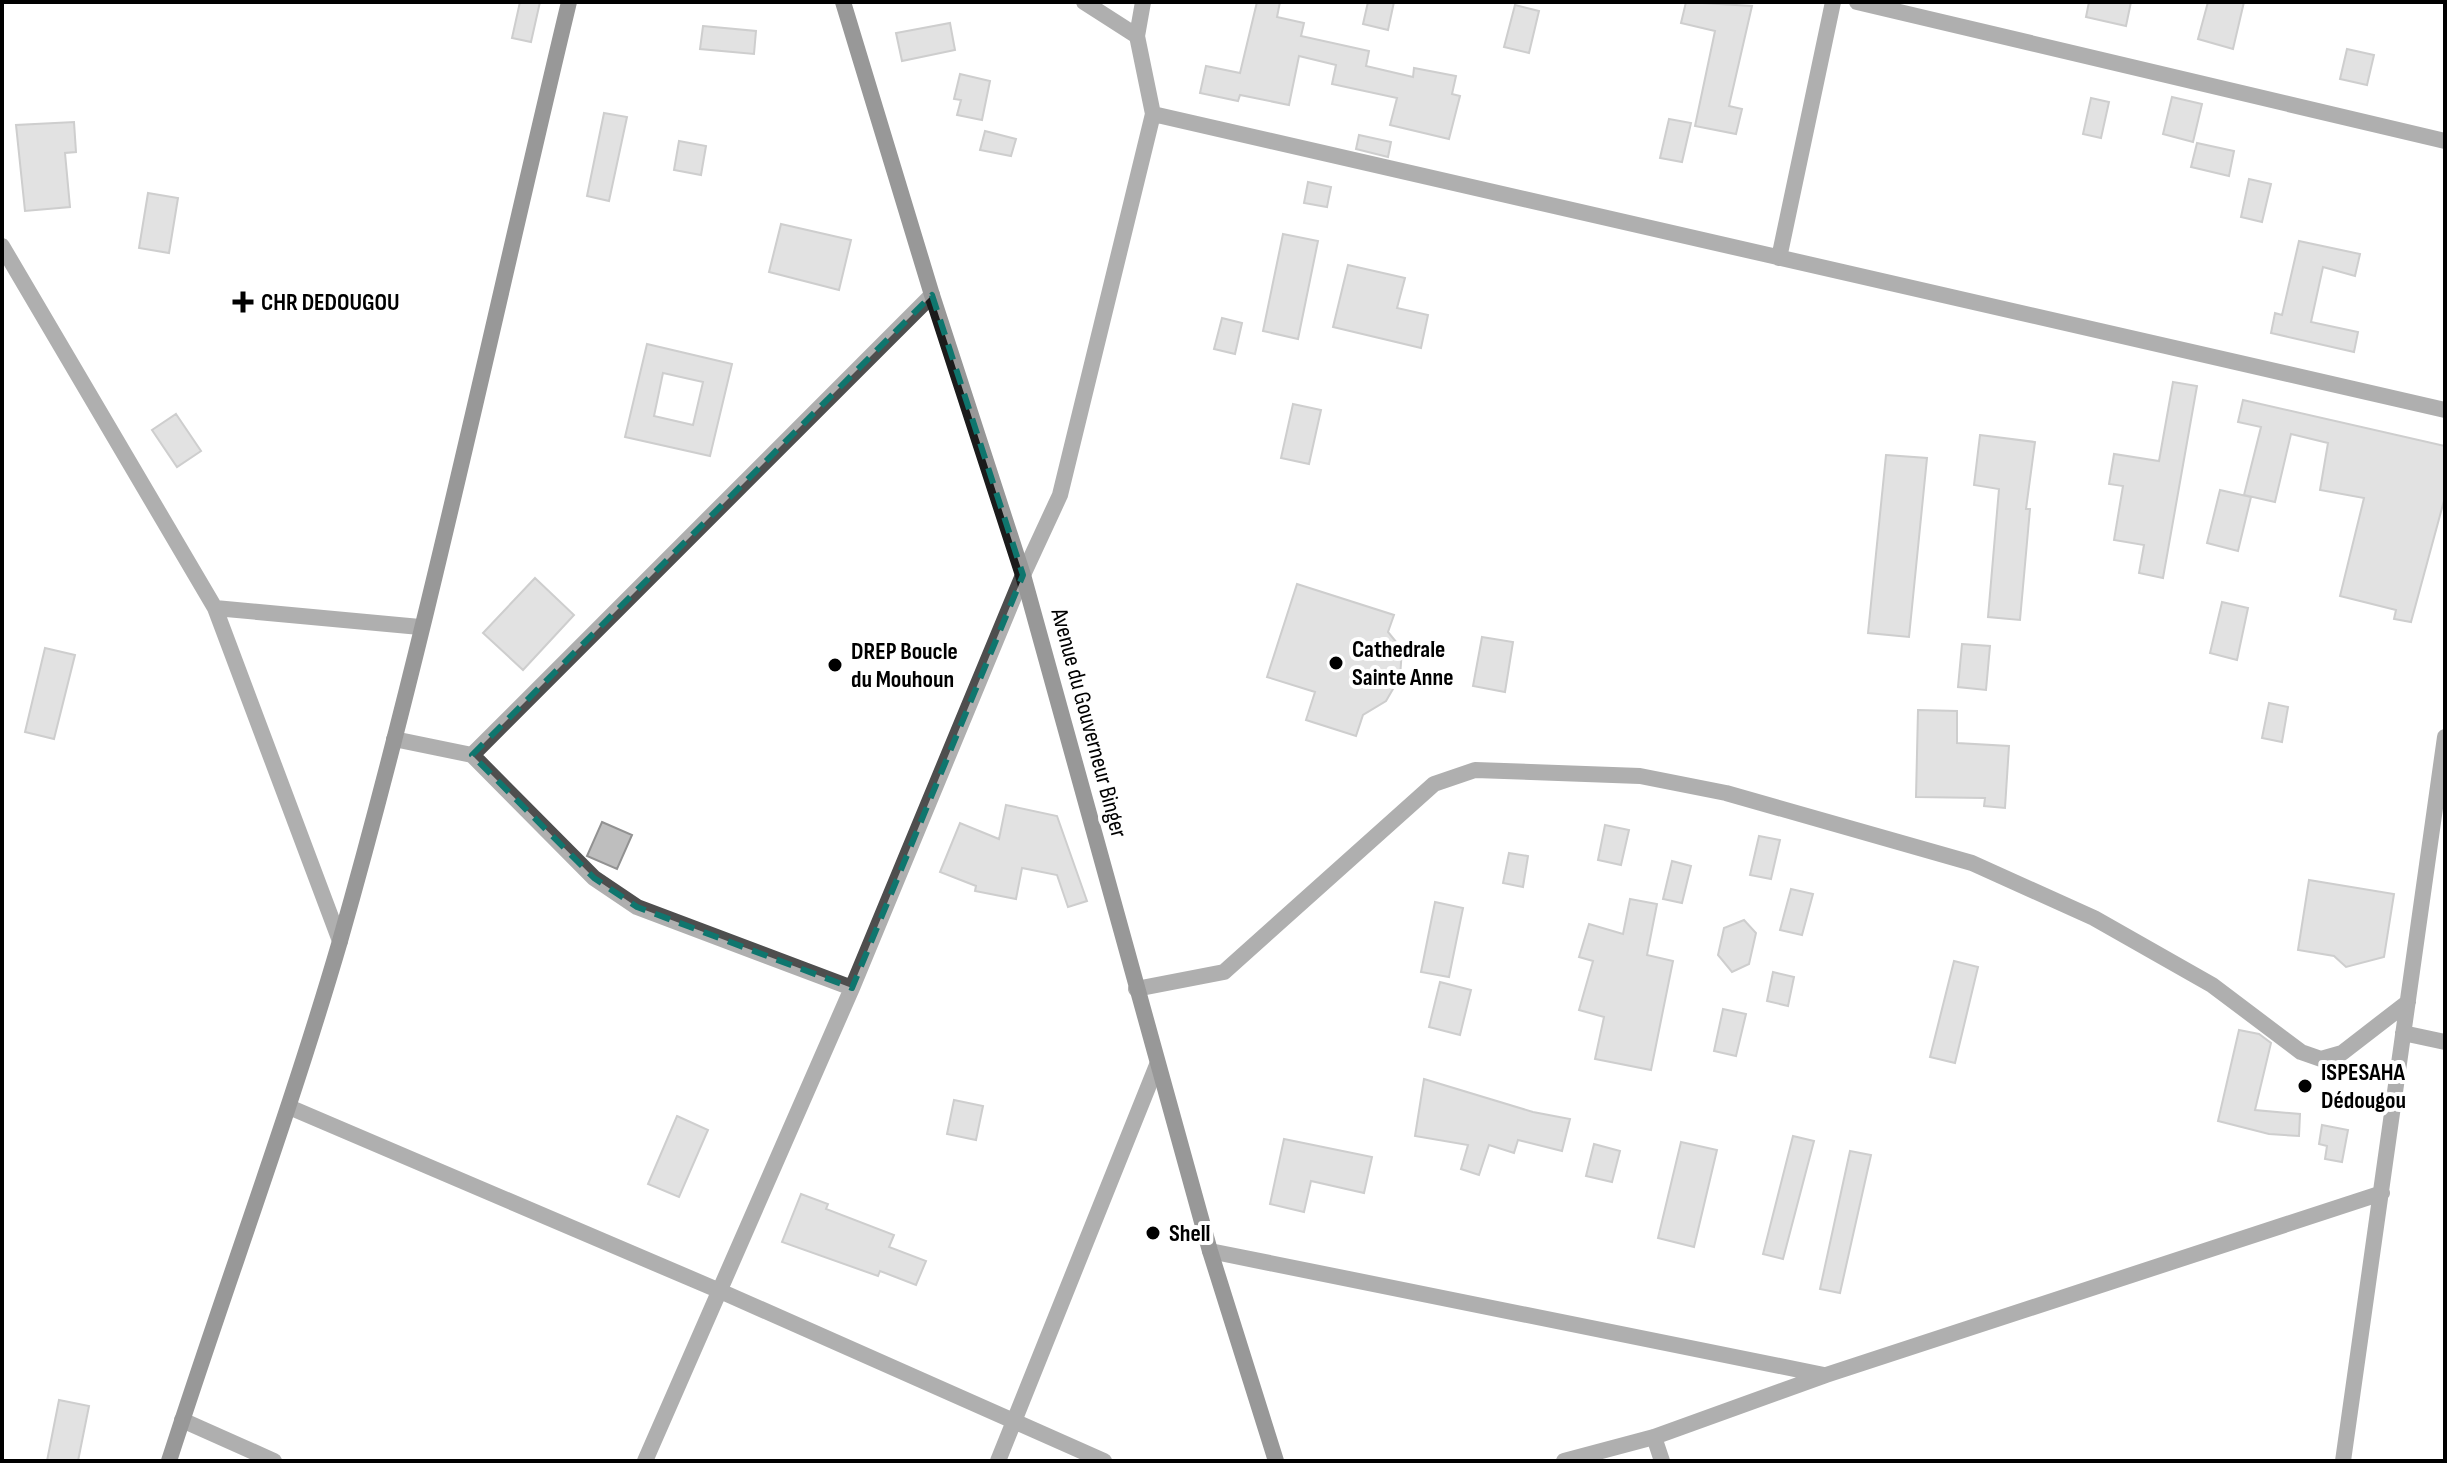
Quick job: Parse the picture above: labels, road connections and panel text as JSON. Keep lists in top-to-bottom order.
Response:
{
  "streets": {
    "main road": ["Avenue du Gouverneur Binger"]
  },
  "places": {
    "health": ["CHR DEDOUGOU"],
    "other": [
      "Cathedrale Sainte Anne",
      "DREP Boucle du Mouhoun",
      "ISPESAHA Dédougou",
      "Shell"
    ]
  }
}
